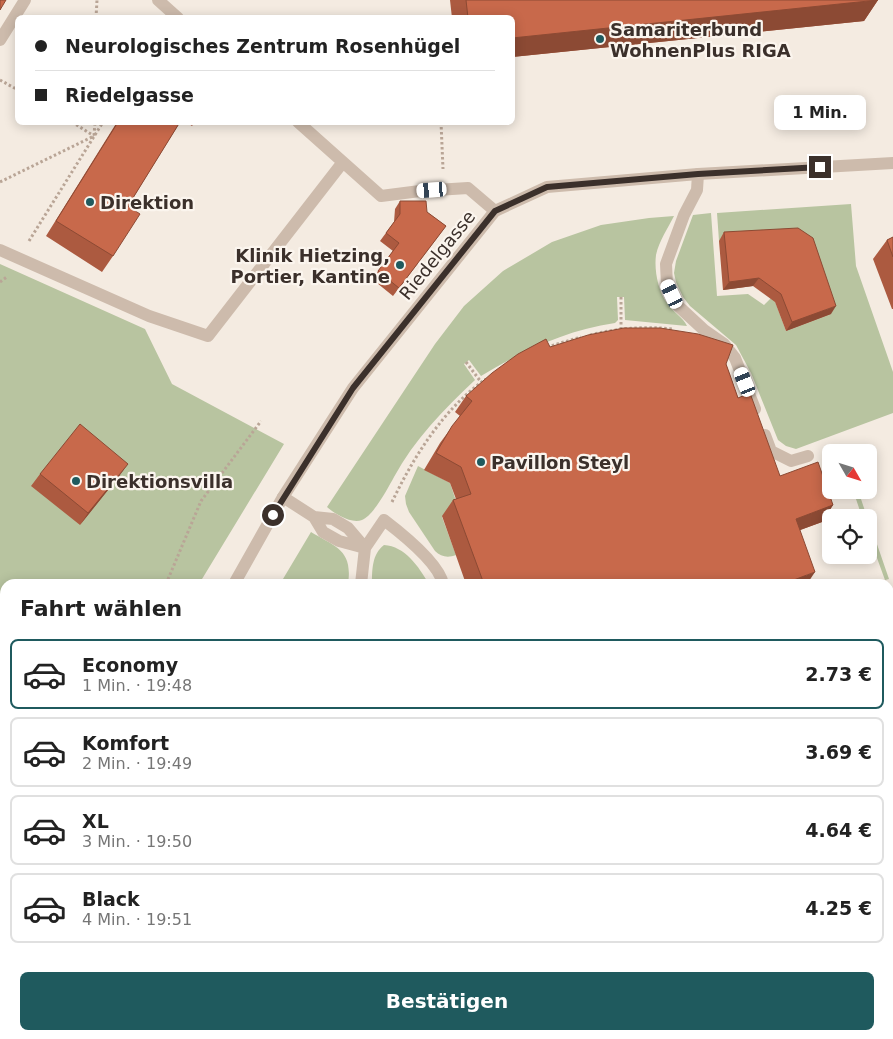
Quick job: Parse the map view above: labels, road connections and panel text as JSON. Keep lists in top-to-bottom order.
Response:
{
  "streets": {
    "street": ["Riedelgasse"]
  },
  "places": [
    "Samariterbund WohnenPlus RIGA",
    "Direktion",
    "Klinik Hietzing, Portier, Kantine",
    "Pavillon Steyl",
    "Direktionsvilla"
  ],
  "north": "bottom right",
  "page": {
    "banner": ["Neurologisches Zentrum Rosenhügel", "Riedelgasse"],
    "bubble": "1 Min.",
    "heading": "Fahrt wählen",
    "list": [
      {
        "name": "Economy",
        "note": "1 Min. · 19:48",
        "value": "2.73 €"
      },
      {
        "name": "Komfort",
        "note": "2 Min. · 19:49",
        "value": "3.69 €"
      },
      {
        "name": "XL",
        "note": "3 Min. · 19:50",
        "value": "4.64 €"
      },
      {
        "name": "Black",
        "note": "4 Min. · 19:51",
        "value": "4.25 €"
      }
    ],
    "buttons": "Bestätigen"
  }
}
